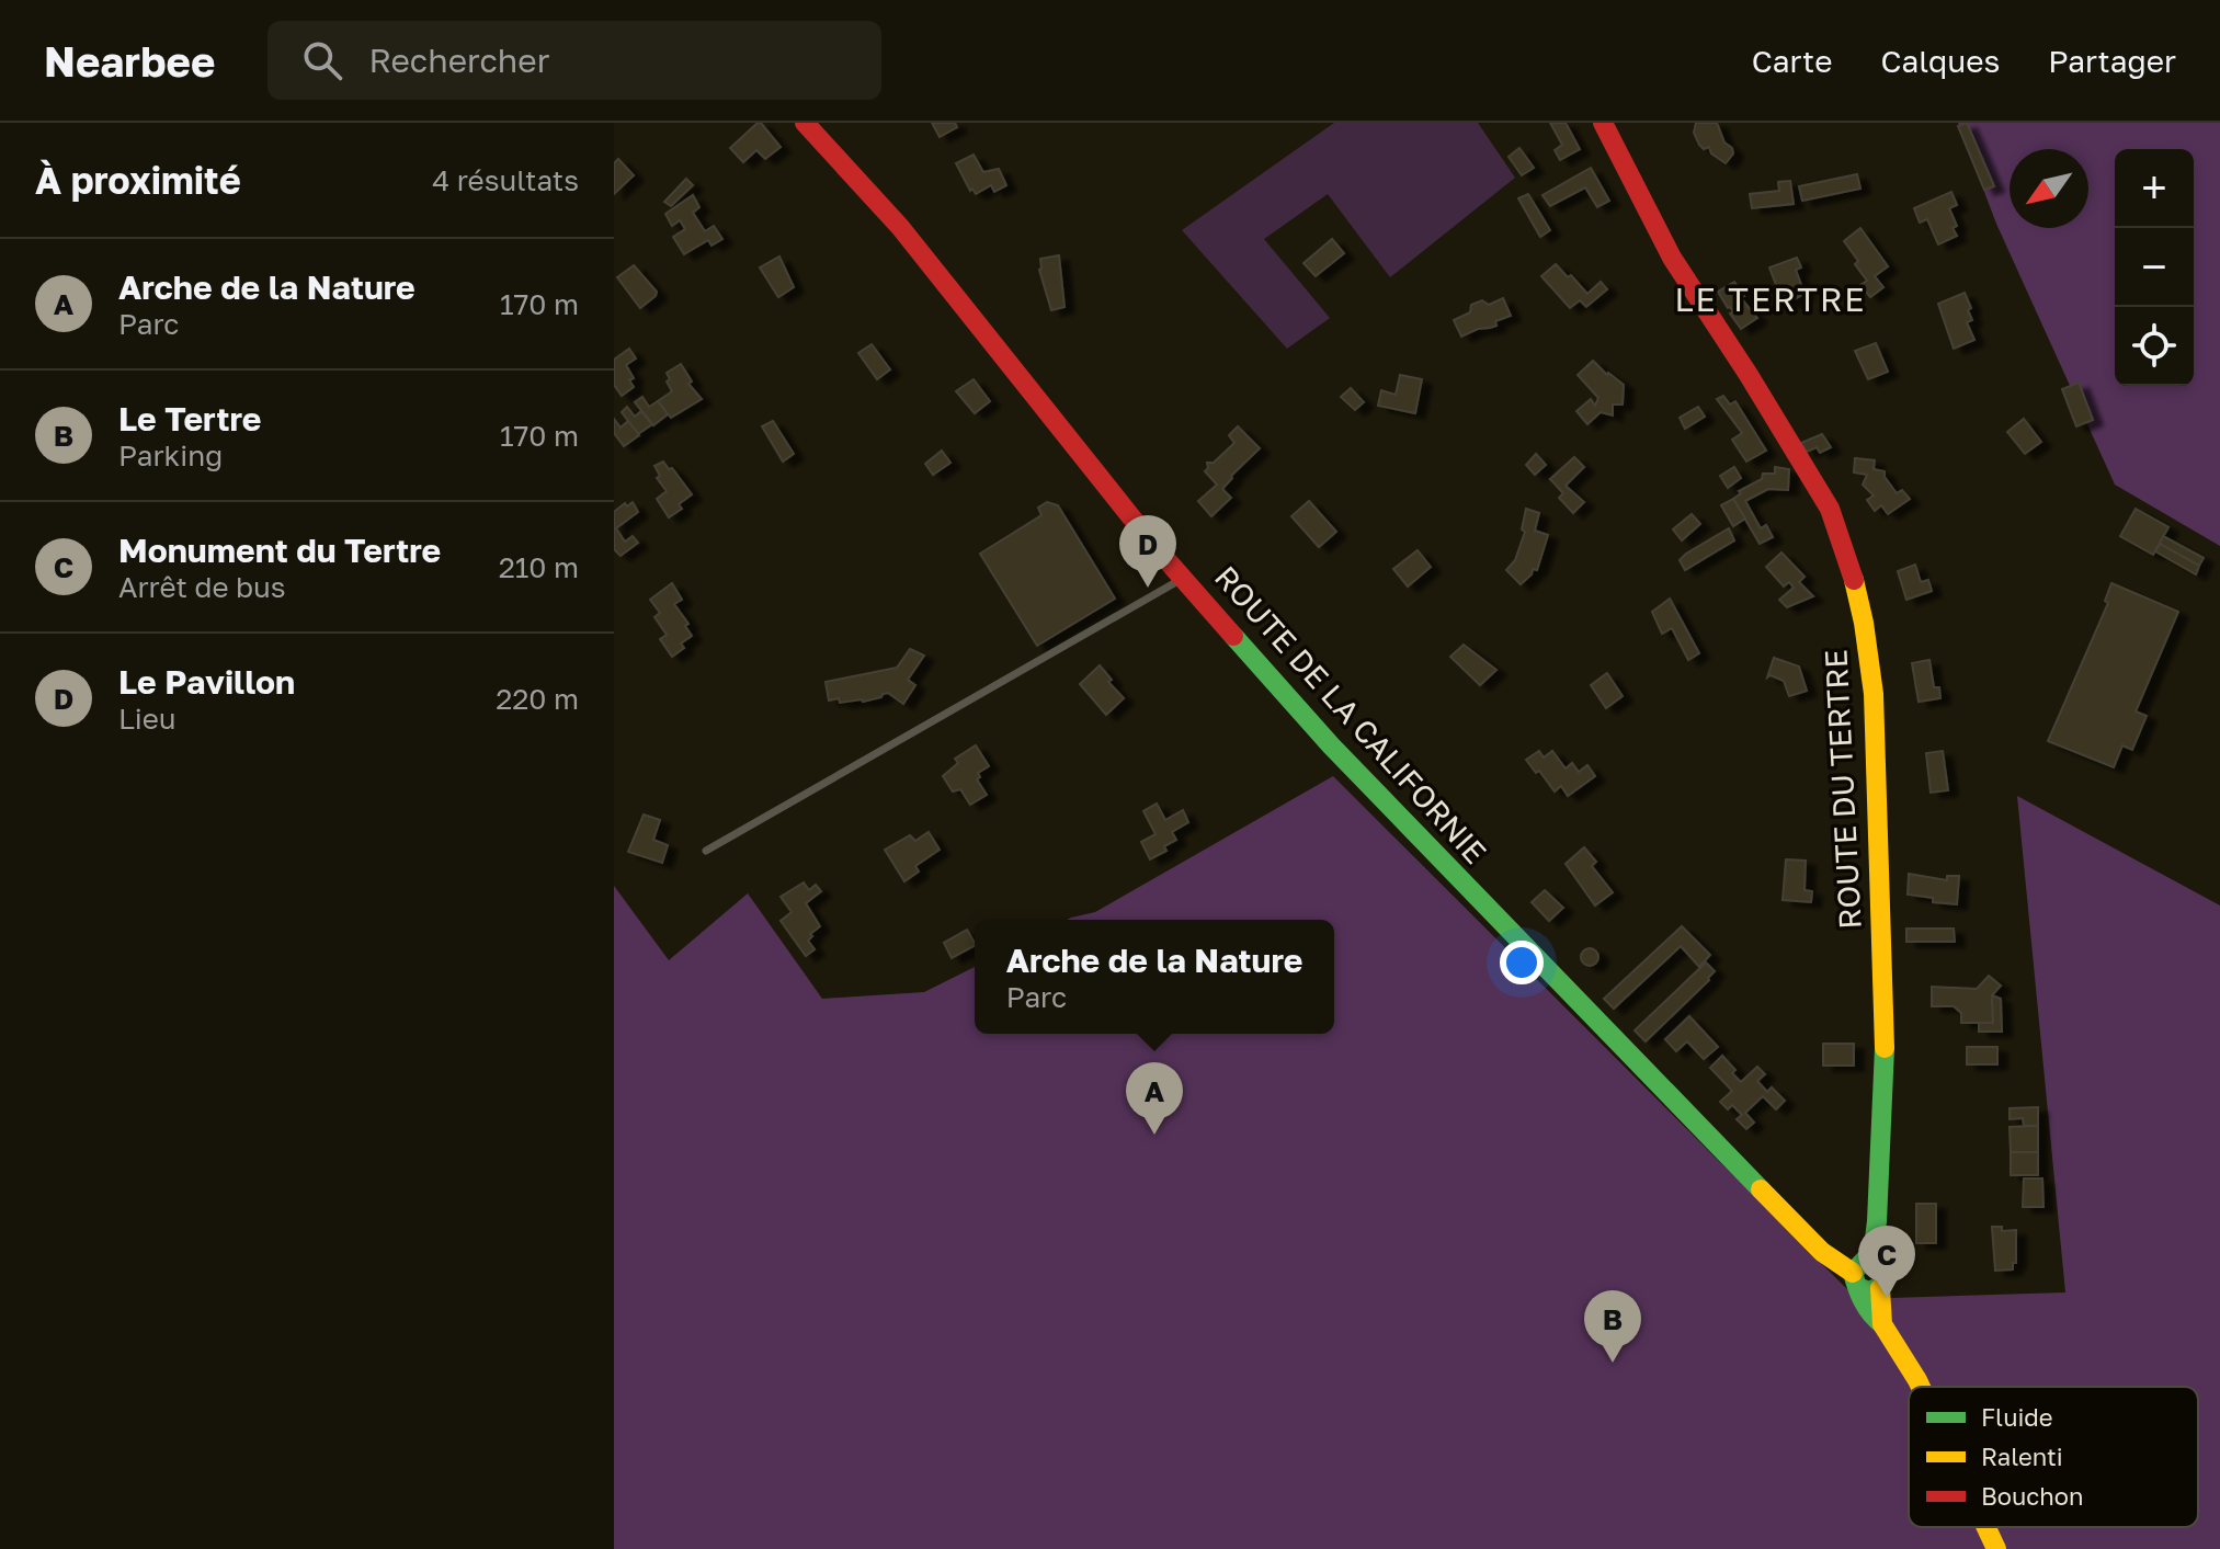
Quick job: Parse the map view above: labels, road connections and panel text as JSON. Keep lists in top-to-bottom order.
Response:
{
  "streets": {
    "street": ["ROUTE DE LA CALIFORNIE", "ROUTE DU TERTRE"]
  },
  "crossings": [
    ["ROUTE DE LA CALIFORNIE", "ROUTE DU TERTRE"]
  ],
  "districts": ["LE TERTRE"],
  "legend": ["Fluide", "Ralenti", "Bouchon"],
  "north": "bottom left",
  "page": {
    "header": "Nearbee",
    "search": "Rechercher",
    "nav": ["Carte", "Calques", "Partager"],
    "heading": ["À proximité", "4 résultats"],
    "map_buttons": ["+", "−"],
    "list": [
      {
        "mark": "A",
        "name": "Arche de la Nature",
        "note": "Parc",
        "value": "170 m"
      },
      {
        "mark": "B",
        "name": "Le Tertre",
        "note": "Parking",
        "value": "170 m"
      },
      {
        "mark": "C",
        "name": "Monument du Tertre",
        "note": "Arrêt de bus",
        "value": "210 m"
      },
      {
        "mark": "D",
        "name": "Le Pavillon",
        "note": "Lieu",
        "value": "220 m"
      }
    ],
    "pins": [
      "D",
      "A",
      "C",
      "B"
    ],
    "popup": ["Arche de la Nature", "Parc"]
  }
}
